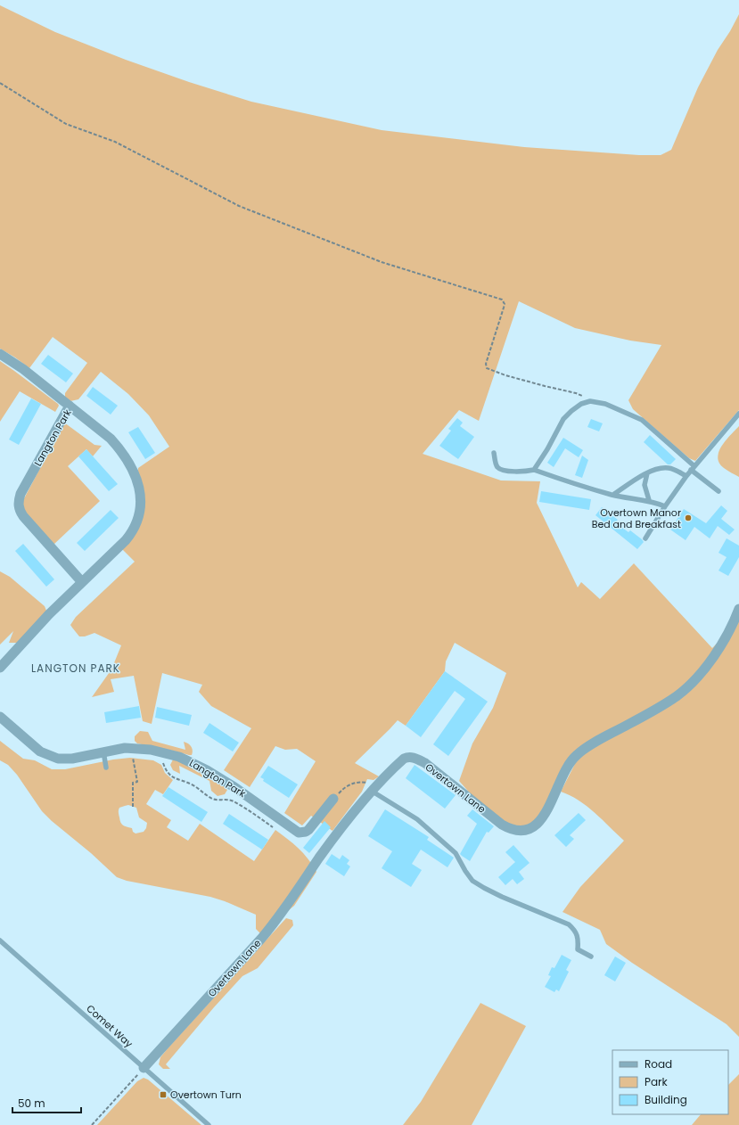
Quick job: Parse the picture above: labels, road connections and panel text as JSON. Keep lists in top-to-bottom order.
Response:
{
  "streets": {
    "street": ["Langton Park", "Overtown Lane"],
    "lane": ["Comet Way"]
  },
  "crossings": [
    ["Overtown Lane", "Comet Way"]
  ],
  "districts": ["LANGTON PARK"],
  "places": {
    "other": ["Overtown Manor Bed and Breakfast"],
    "transit": ["Overtown Turn"]
  },
  "legend": ["Road", "Park", "Building"],
  "scale_bar": "50 m"
}
